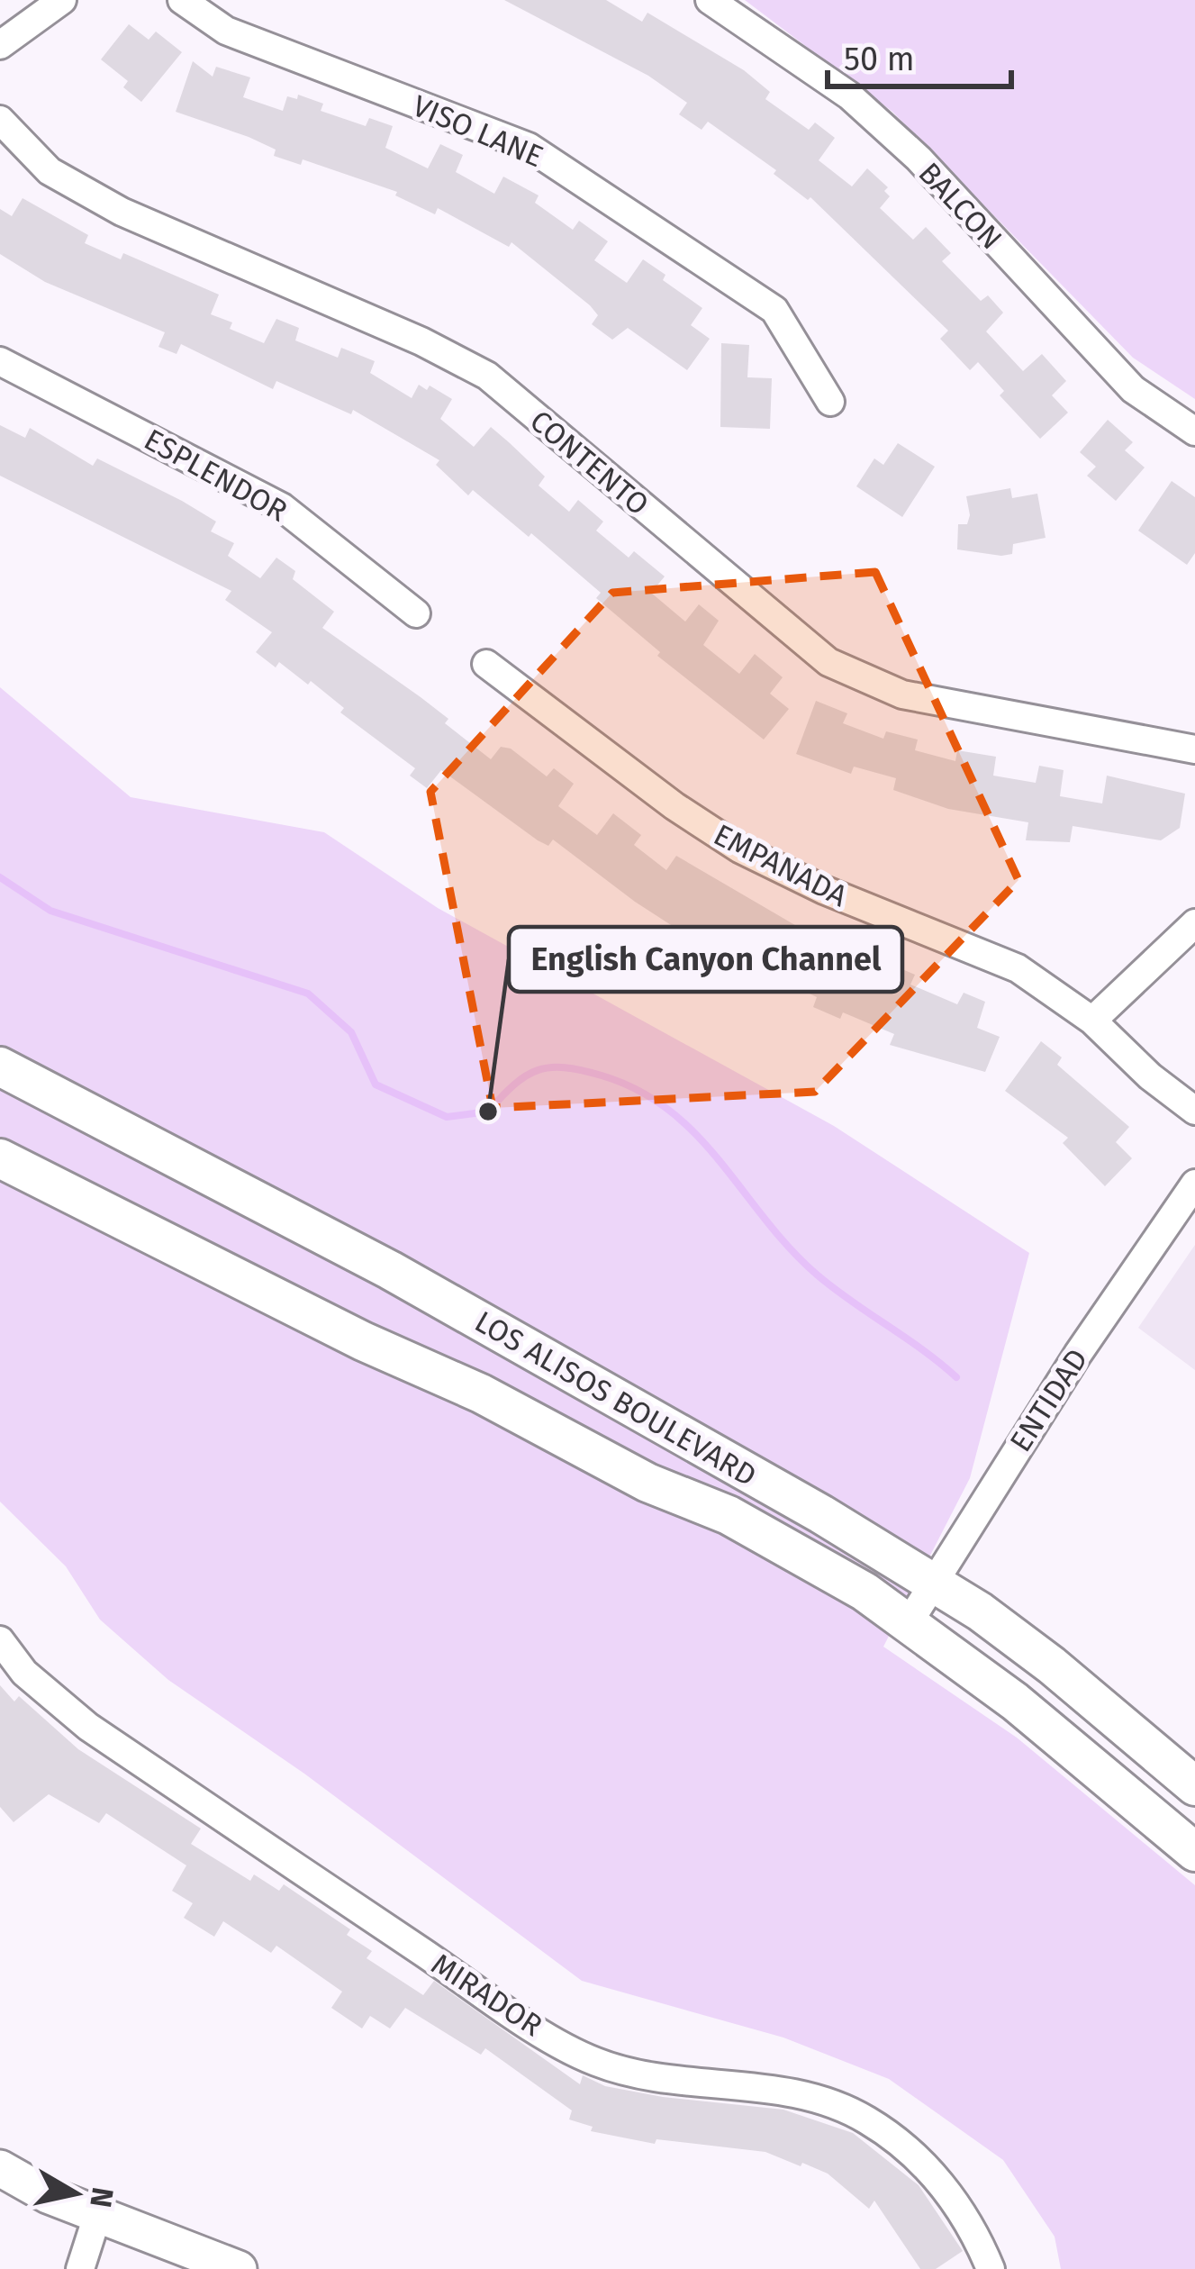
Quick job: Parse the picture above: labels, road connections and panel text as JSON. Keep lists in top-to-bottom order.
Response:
{
  "streets": {
    "main road": ["LOS ALISOS BOULEVARD"],
    "street": [
      "VISO LANE",
      "BALCON",
      "CONTENTO",
      "ESPLENDOR",
      "EMPANADA",
      "ENTIDAD",
      "MIRADOR"
    ]
  },
  "crossings": [
    ["LOS ALISOS BOULEVARD", "ENTIDAD"]
  ],
  "places": ["English Canyon Channel"],
  "scale_bar": "50 m",
  "north": "right"
}
